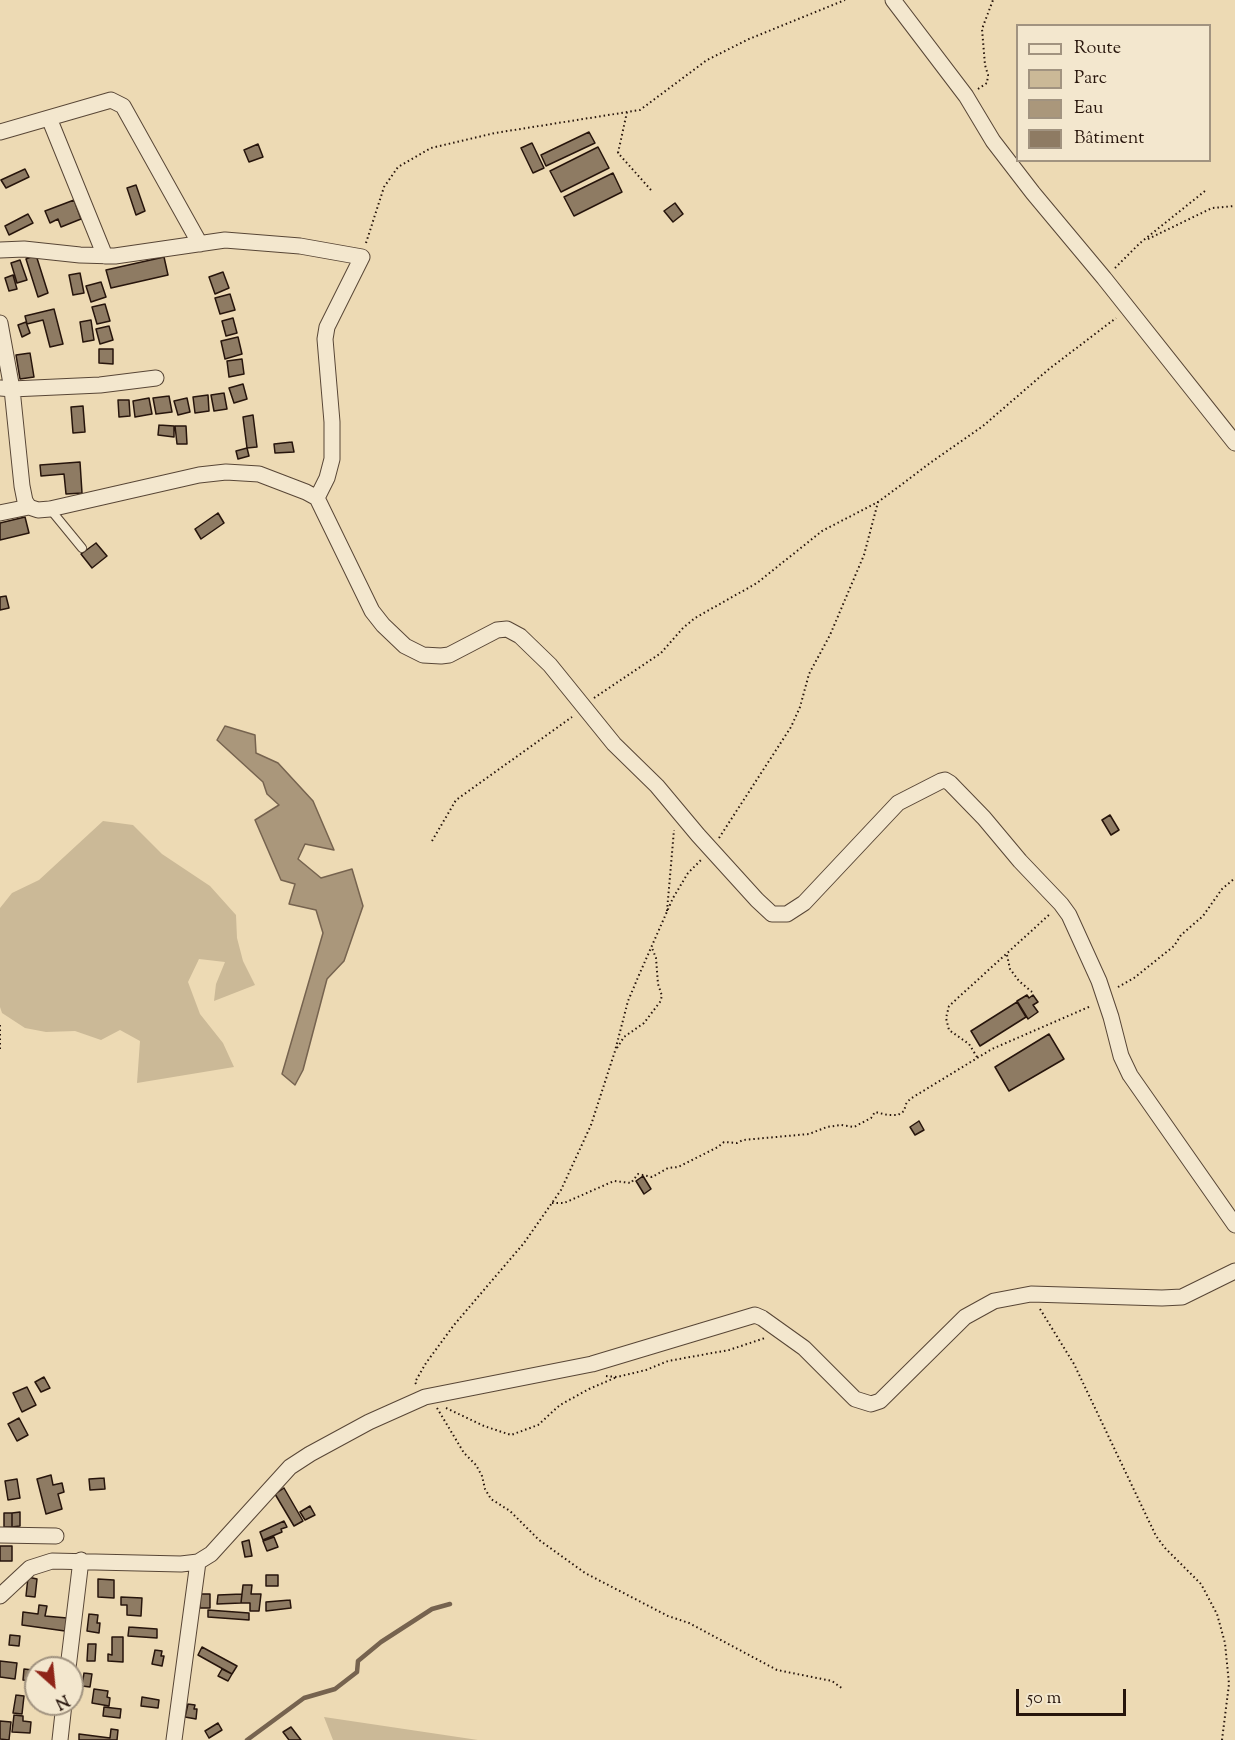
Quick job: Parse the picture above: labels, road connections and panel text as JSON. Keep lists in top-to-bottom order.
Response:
{
  "legend": [
    "Route",
    "Parc",
    "Eau",
    "Bâtiment"
  ],
  "scale_bar": "50 m",
  "north": "bottom right"
}
